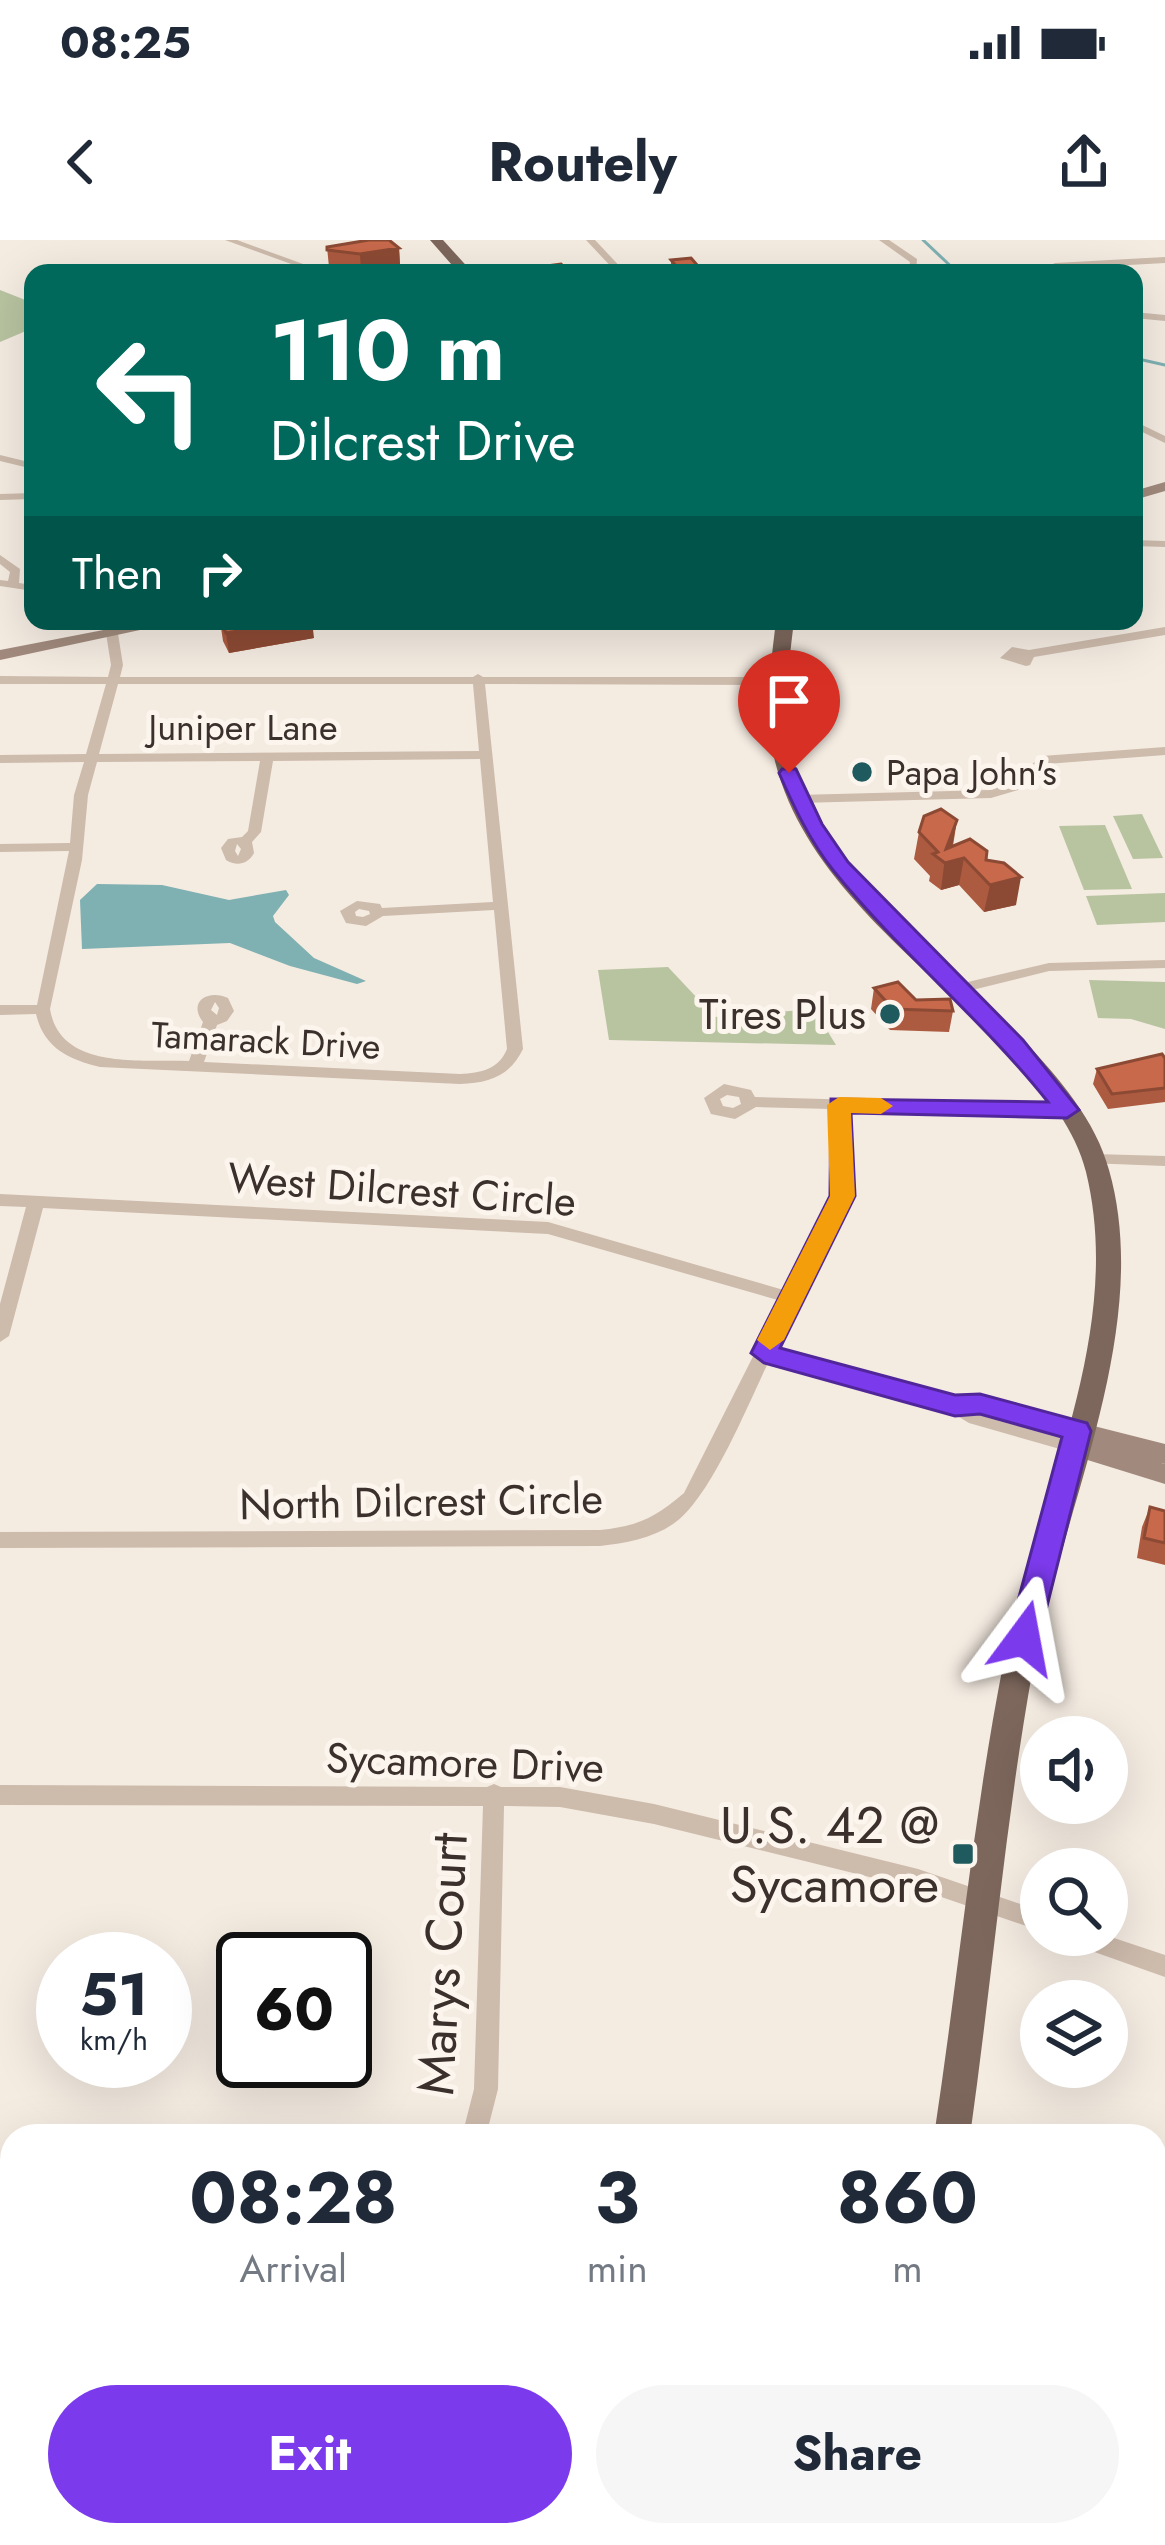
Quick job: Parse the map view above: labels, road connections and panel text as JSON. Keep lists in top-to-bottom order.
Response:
{
  "streets": {
    "street": [
      "Juniper Lane",
      "Tamarack Drive",
      "West Dilcrest Circle",
      "North Dilcrest Circle",
      "Sycamore Drive",
      "Marys Court"
    ]
  },
  "crossings": [
    ["Juniper Lane", "Tamarack Drive"],
    ["West Dilcrest Circle", "North Dilcrest Circle"],
    ["Sycamore Drive", "Marys Court"]
  ],
  "places": {
    "other": ["Papa John's", "Tires Plus"],
    "transit": ["U.S. 42 @ Sycamore"]
  },
  "page": {
    "status": "08:25",
    "header": "Routely",
    "turn": ["110 m", "Dilcrest Drive"],
    "then": "Then",
    "speed": "51 km/h",
    "limit": "60",
    "eta": [
      "08:28",
      "Arrival",
      "3",
      "min",
      "860",
      "m"
    ],
    "buttons": ["Exit", "Share"]
  }
}
